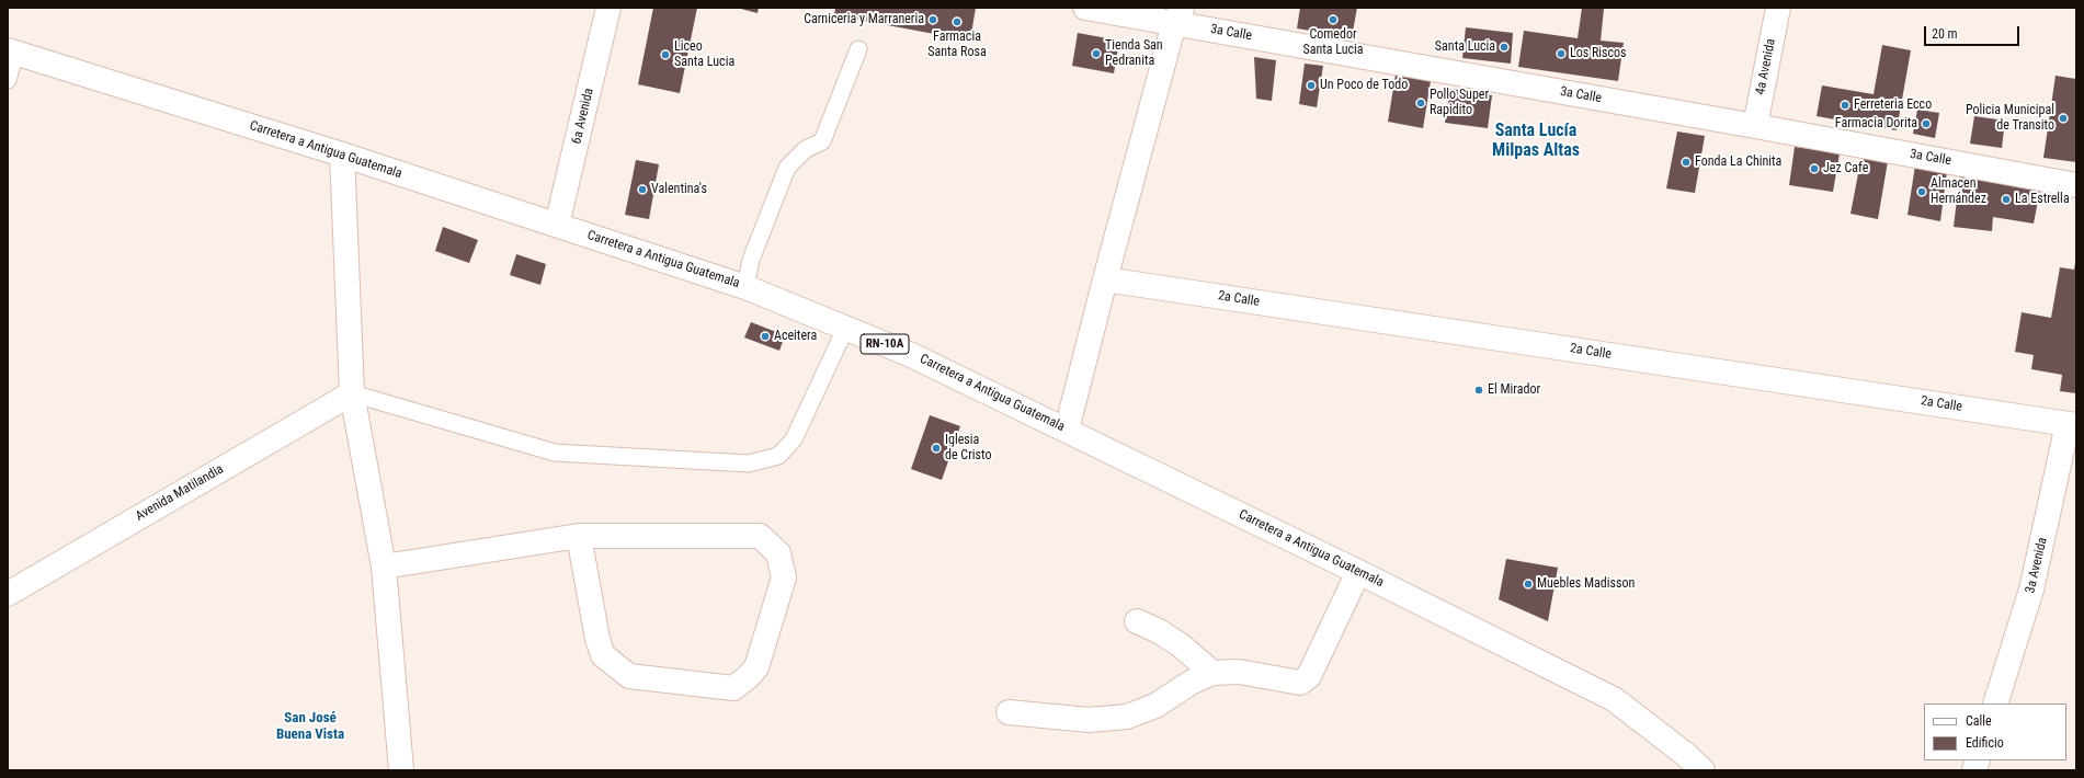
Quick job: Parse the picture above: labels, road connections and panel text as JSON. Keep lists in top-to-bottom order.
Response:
{
  "streets": {
    "street": [
      "3a Calle",
      "4a Avenida",
      "6a Avenida",
      "Carretera a Antigua Guatemala",
      "2a Calle",
      "RN-10A",
      "Avenida Matilandia",
      "3a Avenida"
    ]
  },
  "crossings": [
    ["3a Calle", "4a Avenida"],
    ["6a Avenida", "Carretera a Antigua Guatemala"],
    ["2a Calle", "3a Avenida"]
  ],
  "districts": ["Santa Lucía Milpas Altas", "San José Buena Vista"],
  "places": [
    "Carniceria y Marraneria",
    "Comedor Santa Lucia",
    "Farmacia Santa Rosa",
    "Santa Lucia",
    "Tienda San Pedranita",
    "Los Riscos",
    "Liceo Santa Lucia",
    "Un Poco de Todo",
    "Pollo Super Rapidito",
    "Ferreteria Ecco",
    "Policia Municipal de Transito",
    "Farmacia Dorita",
    "Fonda La Chinita",
    "Jez Cafe",
    "Valentina's",
    "Almacen Hernández",
    "La Estrella",
    "Aceitera",
    "El Mirador",
    "Iglesia de Cristo",
    "Muebles Madisson"
  ],
  "legend": ["Calle", "Edificio"],
  "scale_bar": "20 m"
}
